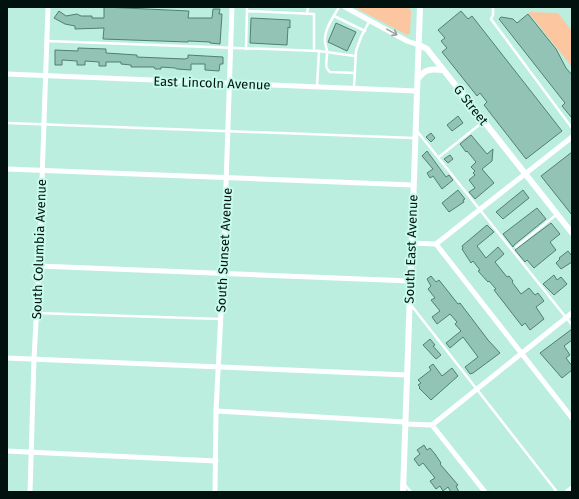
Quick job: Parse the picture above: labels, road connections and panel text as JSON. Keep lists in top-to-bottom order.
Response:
{
  "streets": {
    "street": [
      "East Lincoln Avenue",
      "G Street",
      "South Columbia Avenue",
      "South East Avenue",
      "South Sunset Avenue"
    ]
  },
  "crossings": [
    ["East Lincoln Avenue", "South Columbia Avenue"],
    ["East Lincoln Avenue", "South East Avenue"],
    ["East Lincoln Avenue", "South Sunset Avenue"],
    ["G Street", "South East Avenue"]
  ]
}
